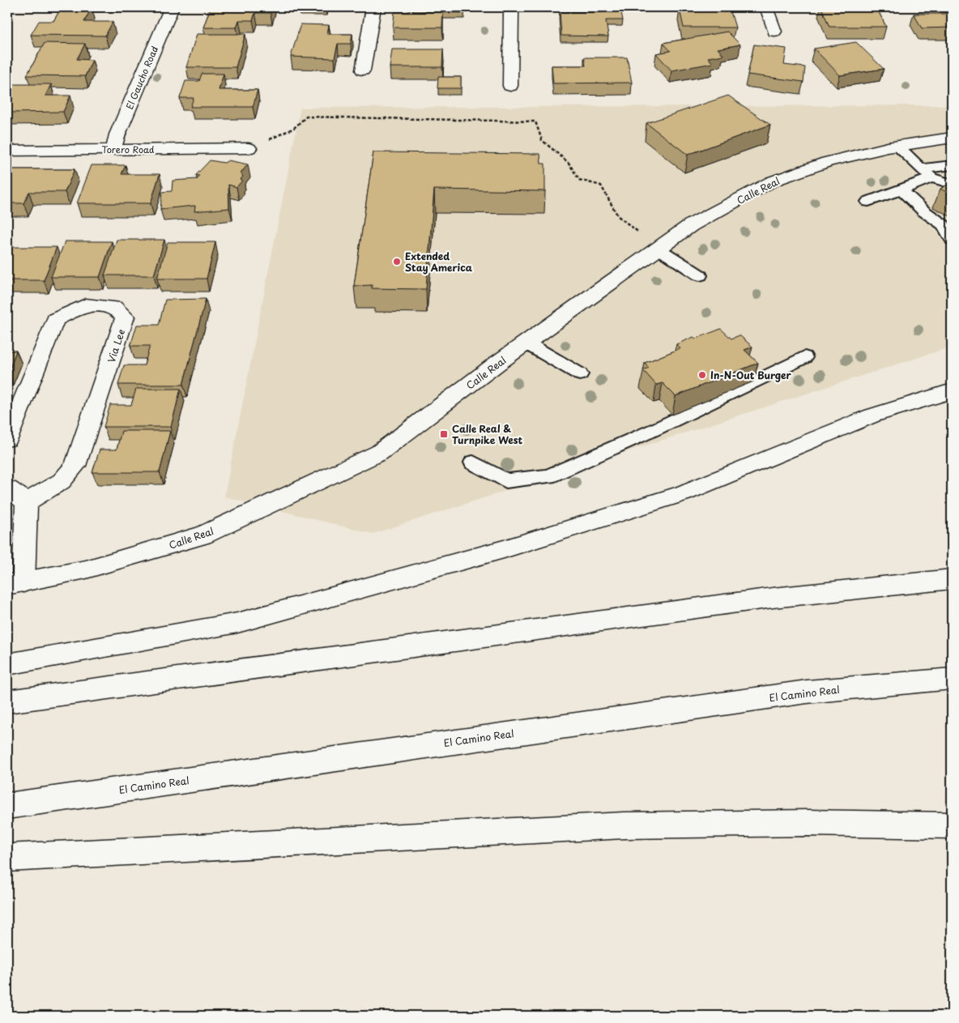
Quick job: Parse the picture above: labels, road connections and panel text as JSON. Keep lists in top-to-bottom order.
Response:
{
  "streets": {
    "main road": [
      "El Gaucho Road",
      "Torero Road",
      "Calle Real",
      "Via Lee",
      "El Camino Real"
    ]
  },
  "crossings": [
    ["El Gaucho Road", "Torero Road"]
  ],
  "places": {
    "other": ["Extended Stay America", "In-N-Out Burger"],
    "transit": ["Calle Real & Turnpike West"]
  }
}
